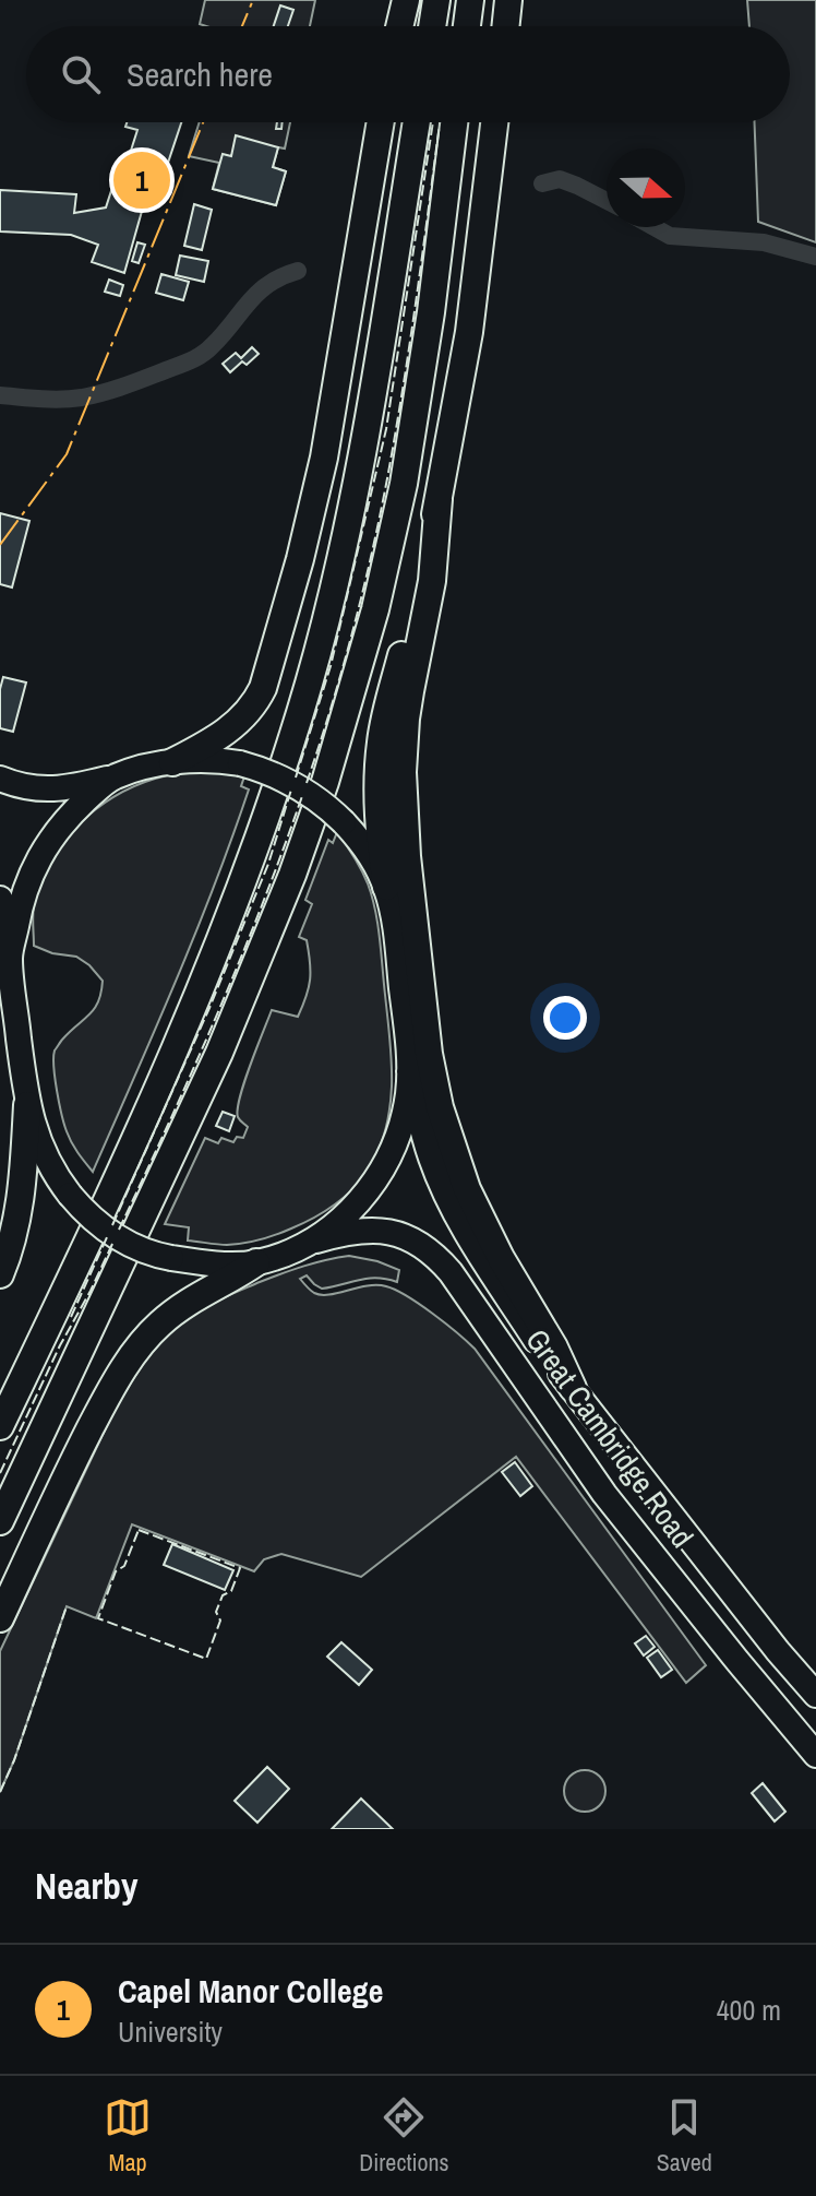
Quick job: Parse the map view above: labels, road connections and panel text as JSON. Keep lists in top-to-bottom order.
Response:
{
  "streets": {
    "highway": ["Great Cambridge Road"]
  },
  "north": "right",
  "page": {
    "search": "Search here",
    "pins": "1",
    "heading": "Nearby",
    "list": [
      {
        "mark": "1",
        "name": "Capel Manor College",
        "note": "University",
        "value": "400 m"
      }
    ],
    "nav": ["Map", "Directions", "Saved"]
  }
}
